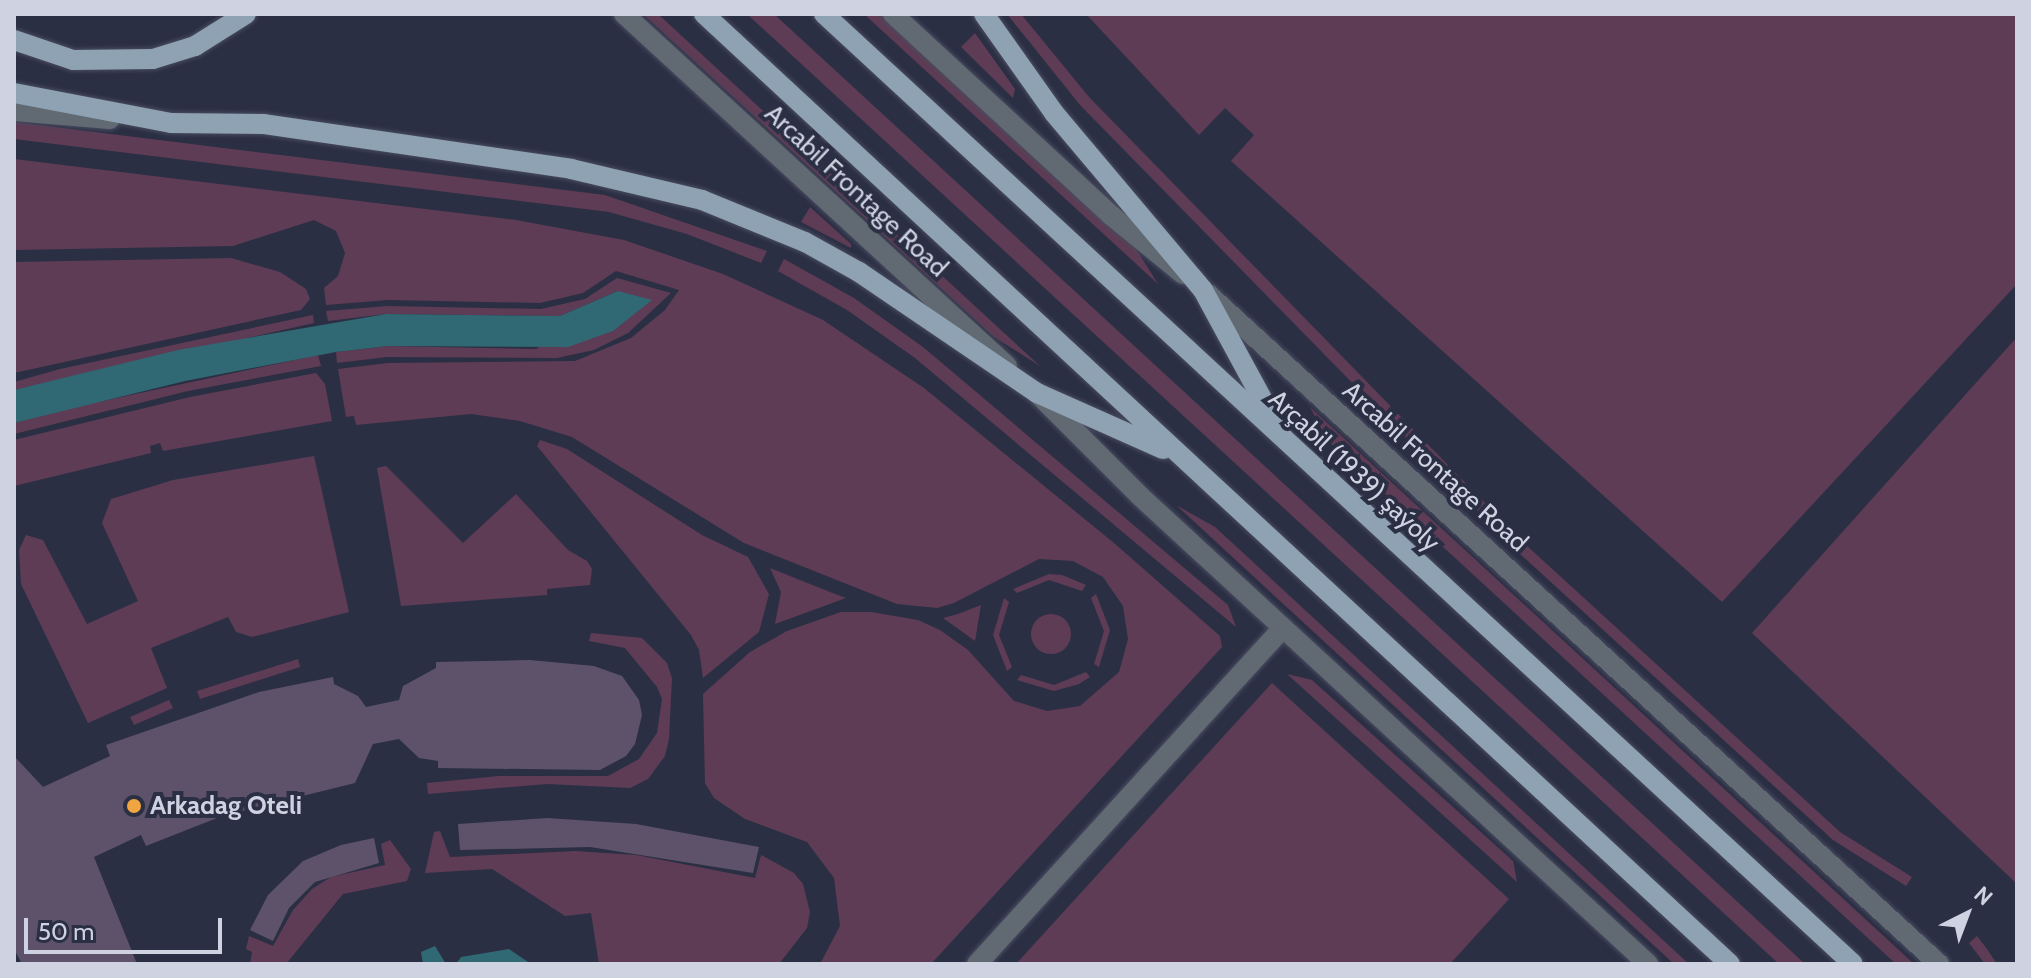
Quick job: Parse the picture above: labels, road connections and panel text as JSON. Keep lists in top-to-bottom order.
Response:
{
  "streets": {
    "main road": ["Arçabil (1939) şaýoly"],
    "street": ["Arcabil Frontage Road"]
  },
  "places": ["Arkadag Oteli"],
  "scale_bar": "50 m",
  "north": "top right"
}
